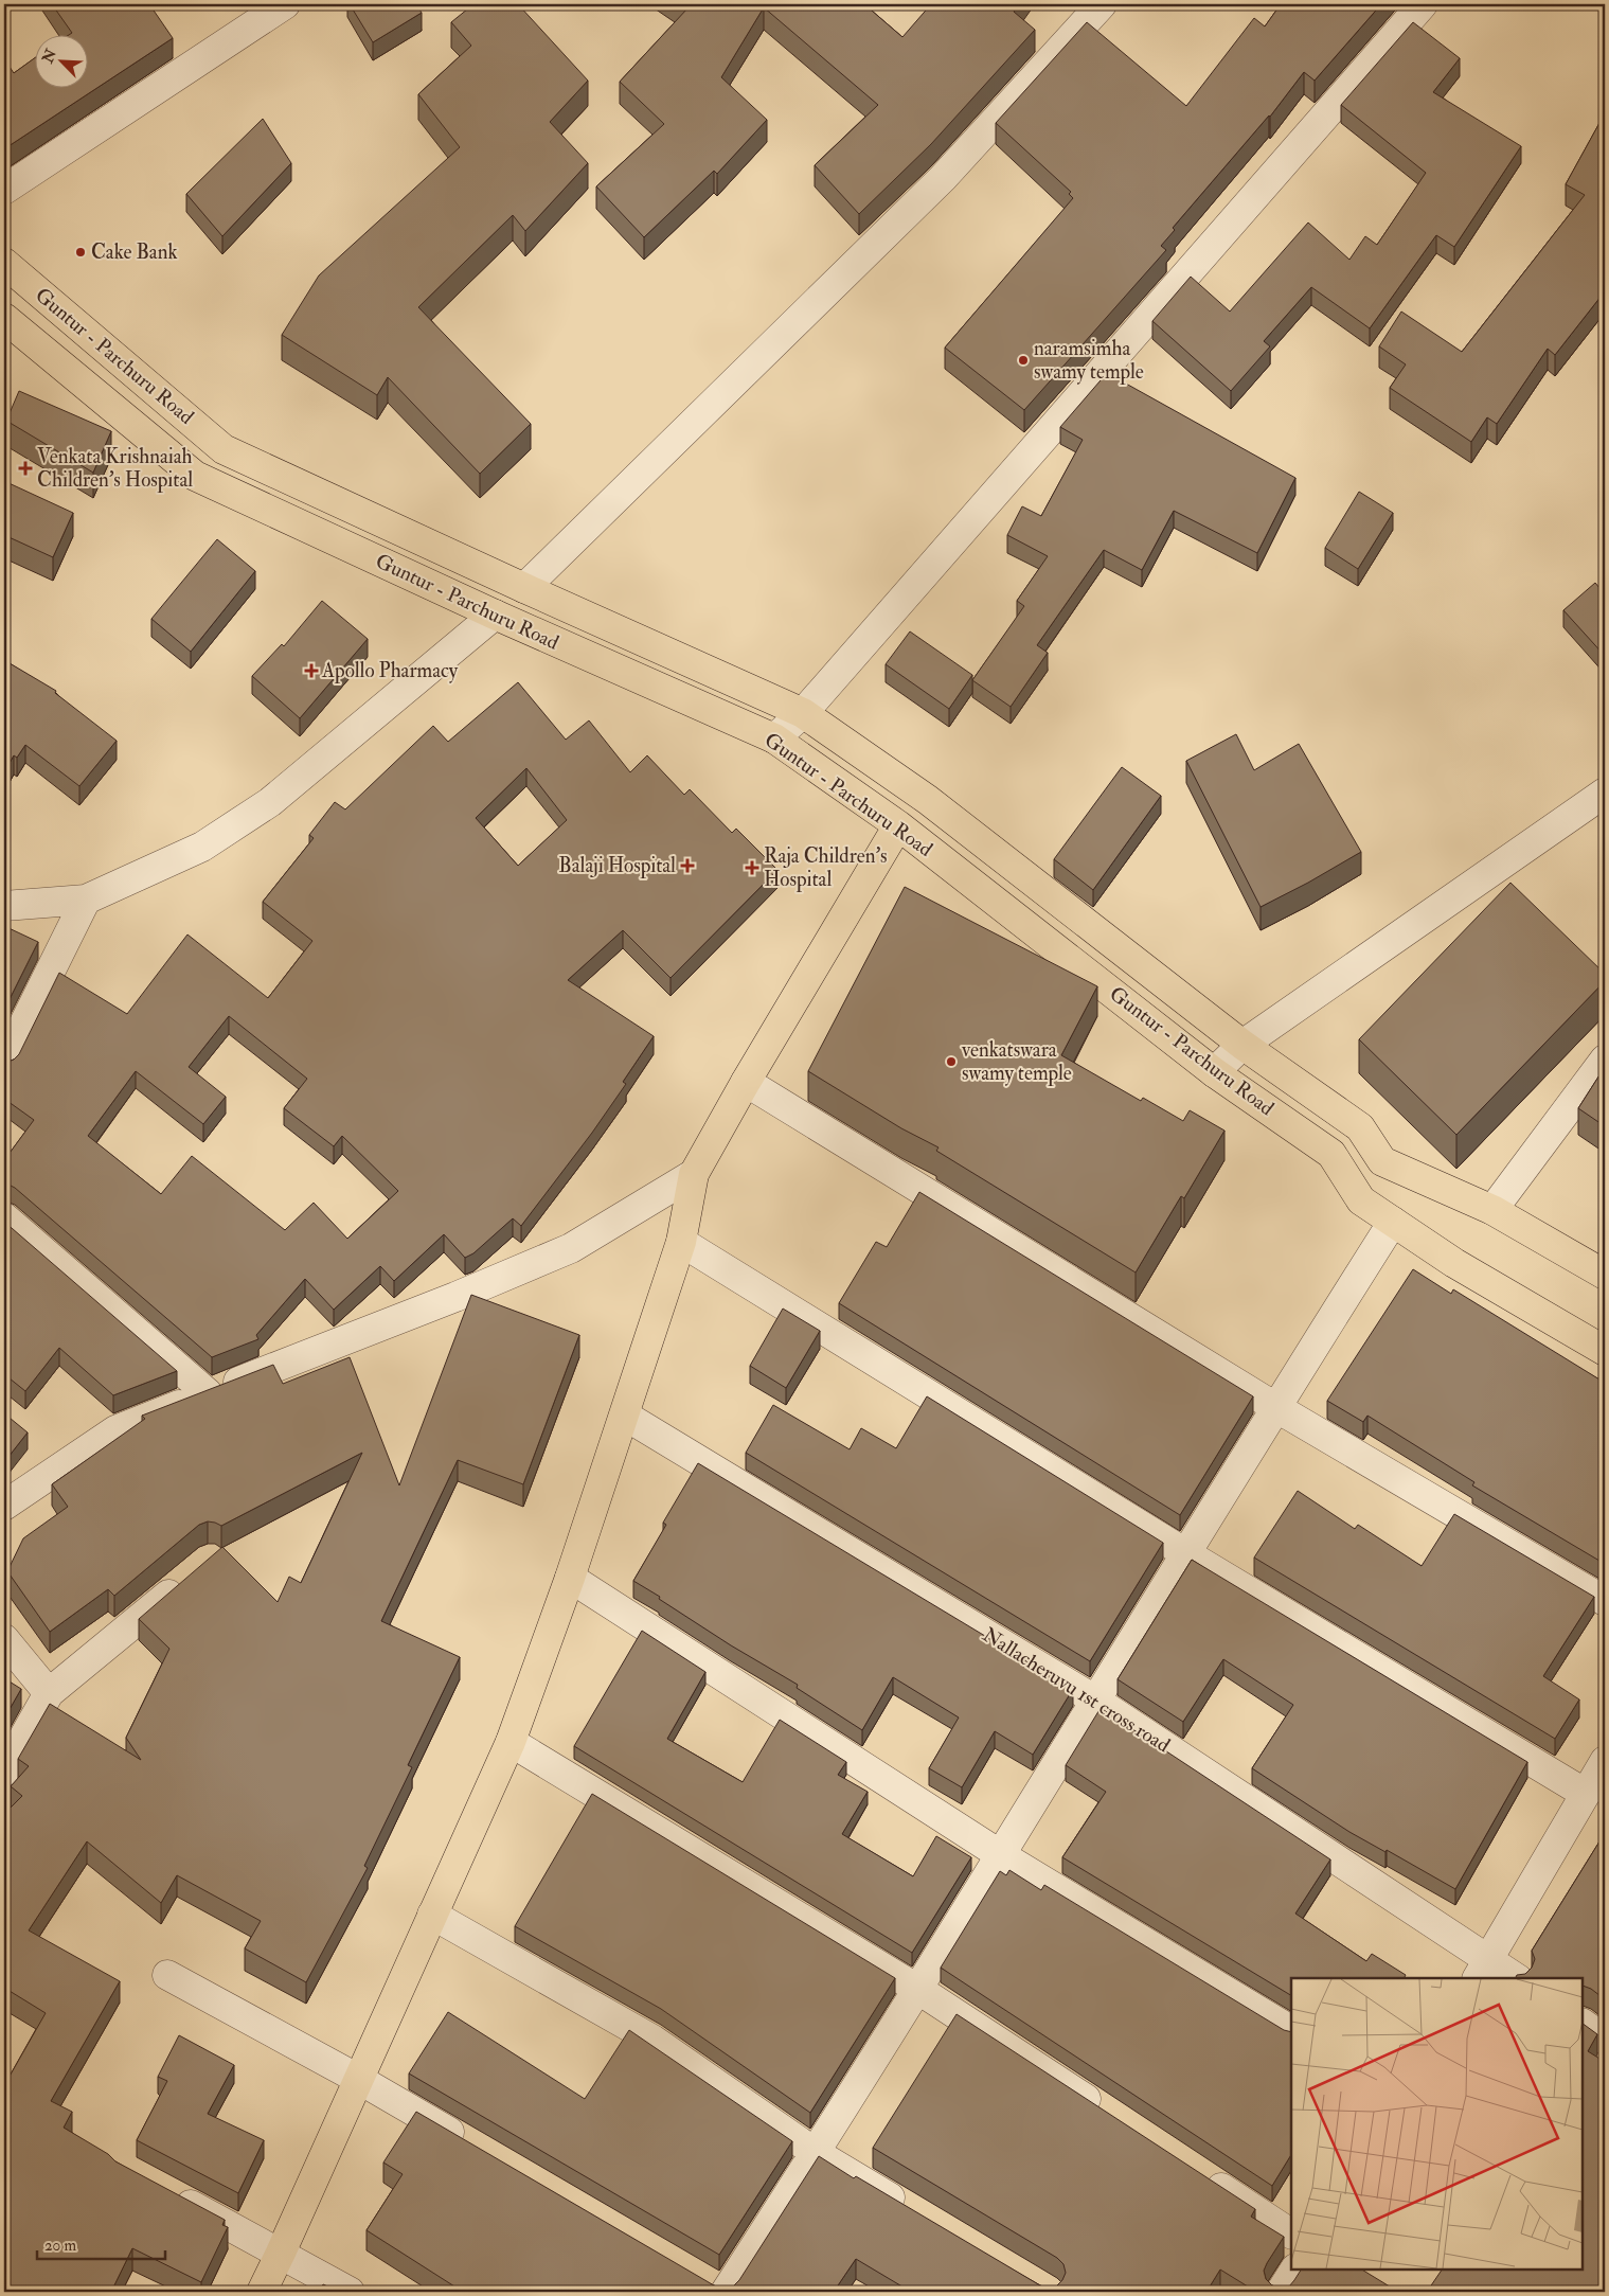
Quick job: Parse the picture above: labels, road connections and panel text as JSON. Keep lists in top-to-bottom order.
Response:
{
  "streets": {
    "main road": ["Guntur - Parchuru Road"],
    "street": ["Nallacheruvu 1st cross road"]
  },
  "places": {
    "other": ["Cake Bank", "naramsimha swamy temple", "venkatswara swamy temple"],
    "health": [
      "Venkata Krishnaiah Children's Hospital",
      "Apollo Pharmacy",
      "Balaji Hospital",
      "Raja Children's Hospital"
    ]
  },
  "scale_bar": "20 m",
  "north": "top left"
}
